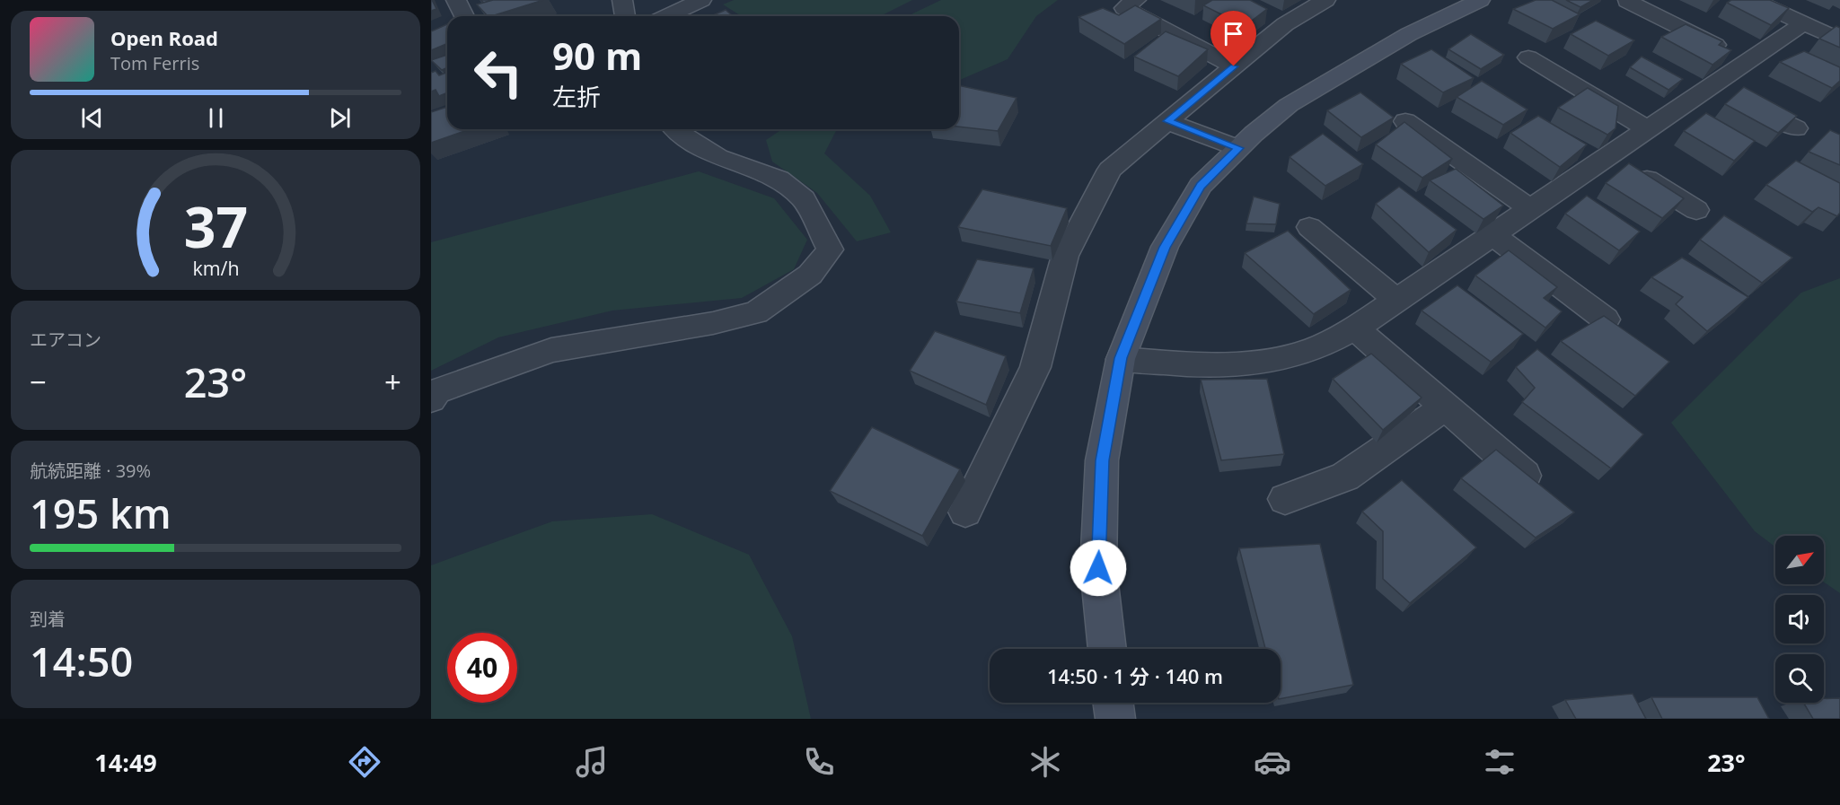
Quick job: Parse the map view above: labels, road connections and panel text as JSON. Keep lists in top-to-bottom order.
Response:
{
  "north": "top right",
  "page": {
    "turn": ["90 m", "左折"],
    "song": ["Open Road", "Tom Ferris"],
    "tile": [
      "エアコン",
      ["航続距離 · 39%", "195 km"],
      ["到着", "14:50"]
    ],
    "heat": ["−", "23°", "+"],
    "limit": "40",
    "trip": "14:50 · 1 分 · 140 m",
    "tabs": ["14:49", "23°"],
    "gauge": ["37", "km/h"]
  }
}
